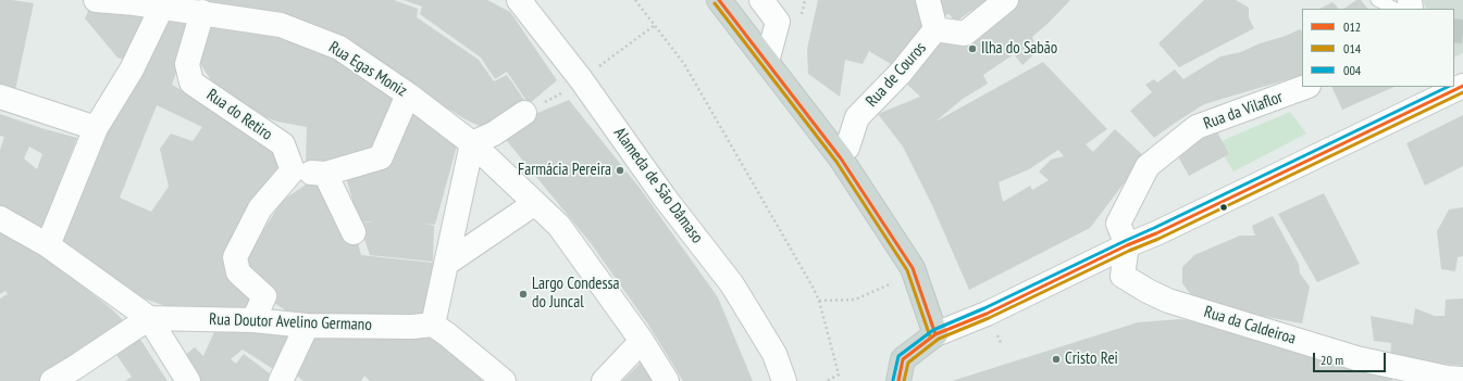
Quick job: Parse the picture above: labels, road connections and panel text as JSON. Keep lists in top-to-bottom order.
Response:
{
  "streets": {
    "street": [
      "Rua Egas Moniz",
      "Rua de Couros",
      "Rua da Vilaflor",
      "Rua do Retiro",
      "Alameda de São Dâmaso",
      "Rua Doutor Avelino Germano",
      "Rua da Caldeiroa"
    ]
  },
  "crossings": [
    ["Rua Egas Moniz", "Rua do Retiro"],
    ["Rua da Vilaflor", "Rua da Caldeiroa"]
  ],
  "places": [
    "Ilha do Sabão",
    "Farmácia Pereira",
    "Largo Condessa do Juncal",
    "Cristo Rei"
  ],
  "lines": ["transit line 012", "transit line 014", "transit line 004"],
  "legend": ["012", "014", "004"],
  "scale_bar": "20 m"
}
